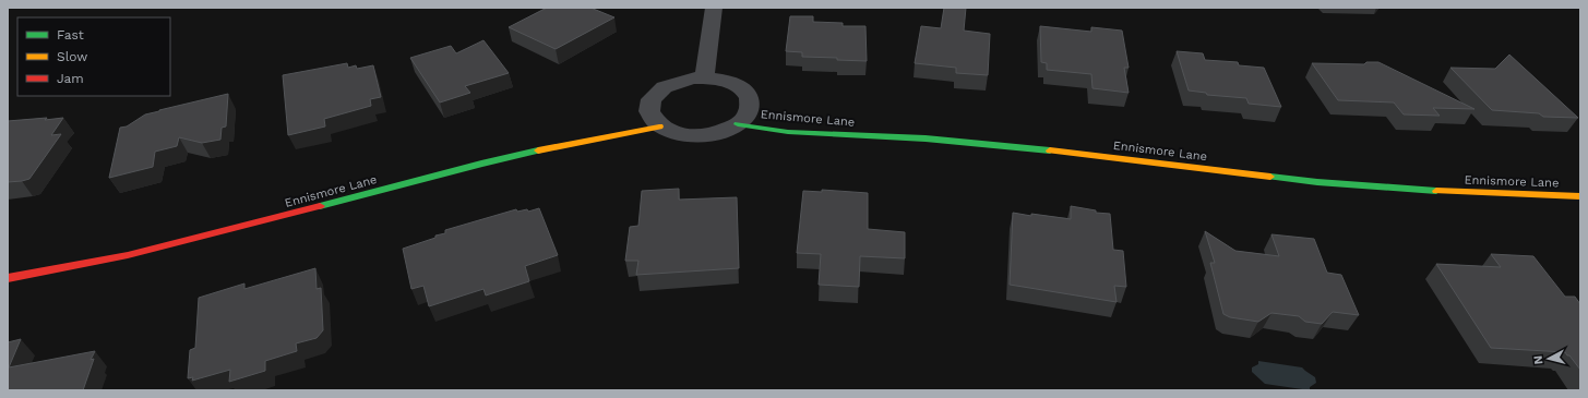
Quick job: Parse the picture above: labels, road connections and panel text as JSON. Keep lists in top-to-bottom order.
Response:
{
  "streets": {
    "street": ["Ennismore Lane"]
  },
  "legend": ["Fast", "Slow", "Jam"],
  "north": "left"
}
